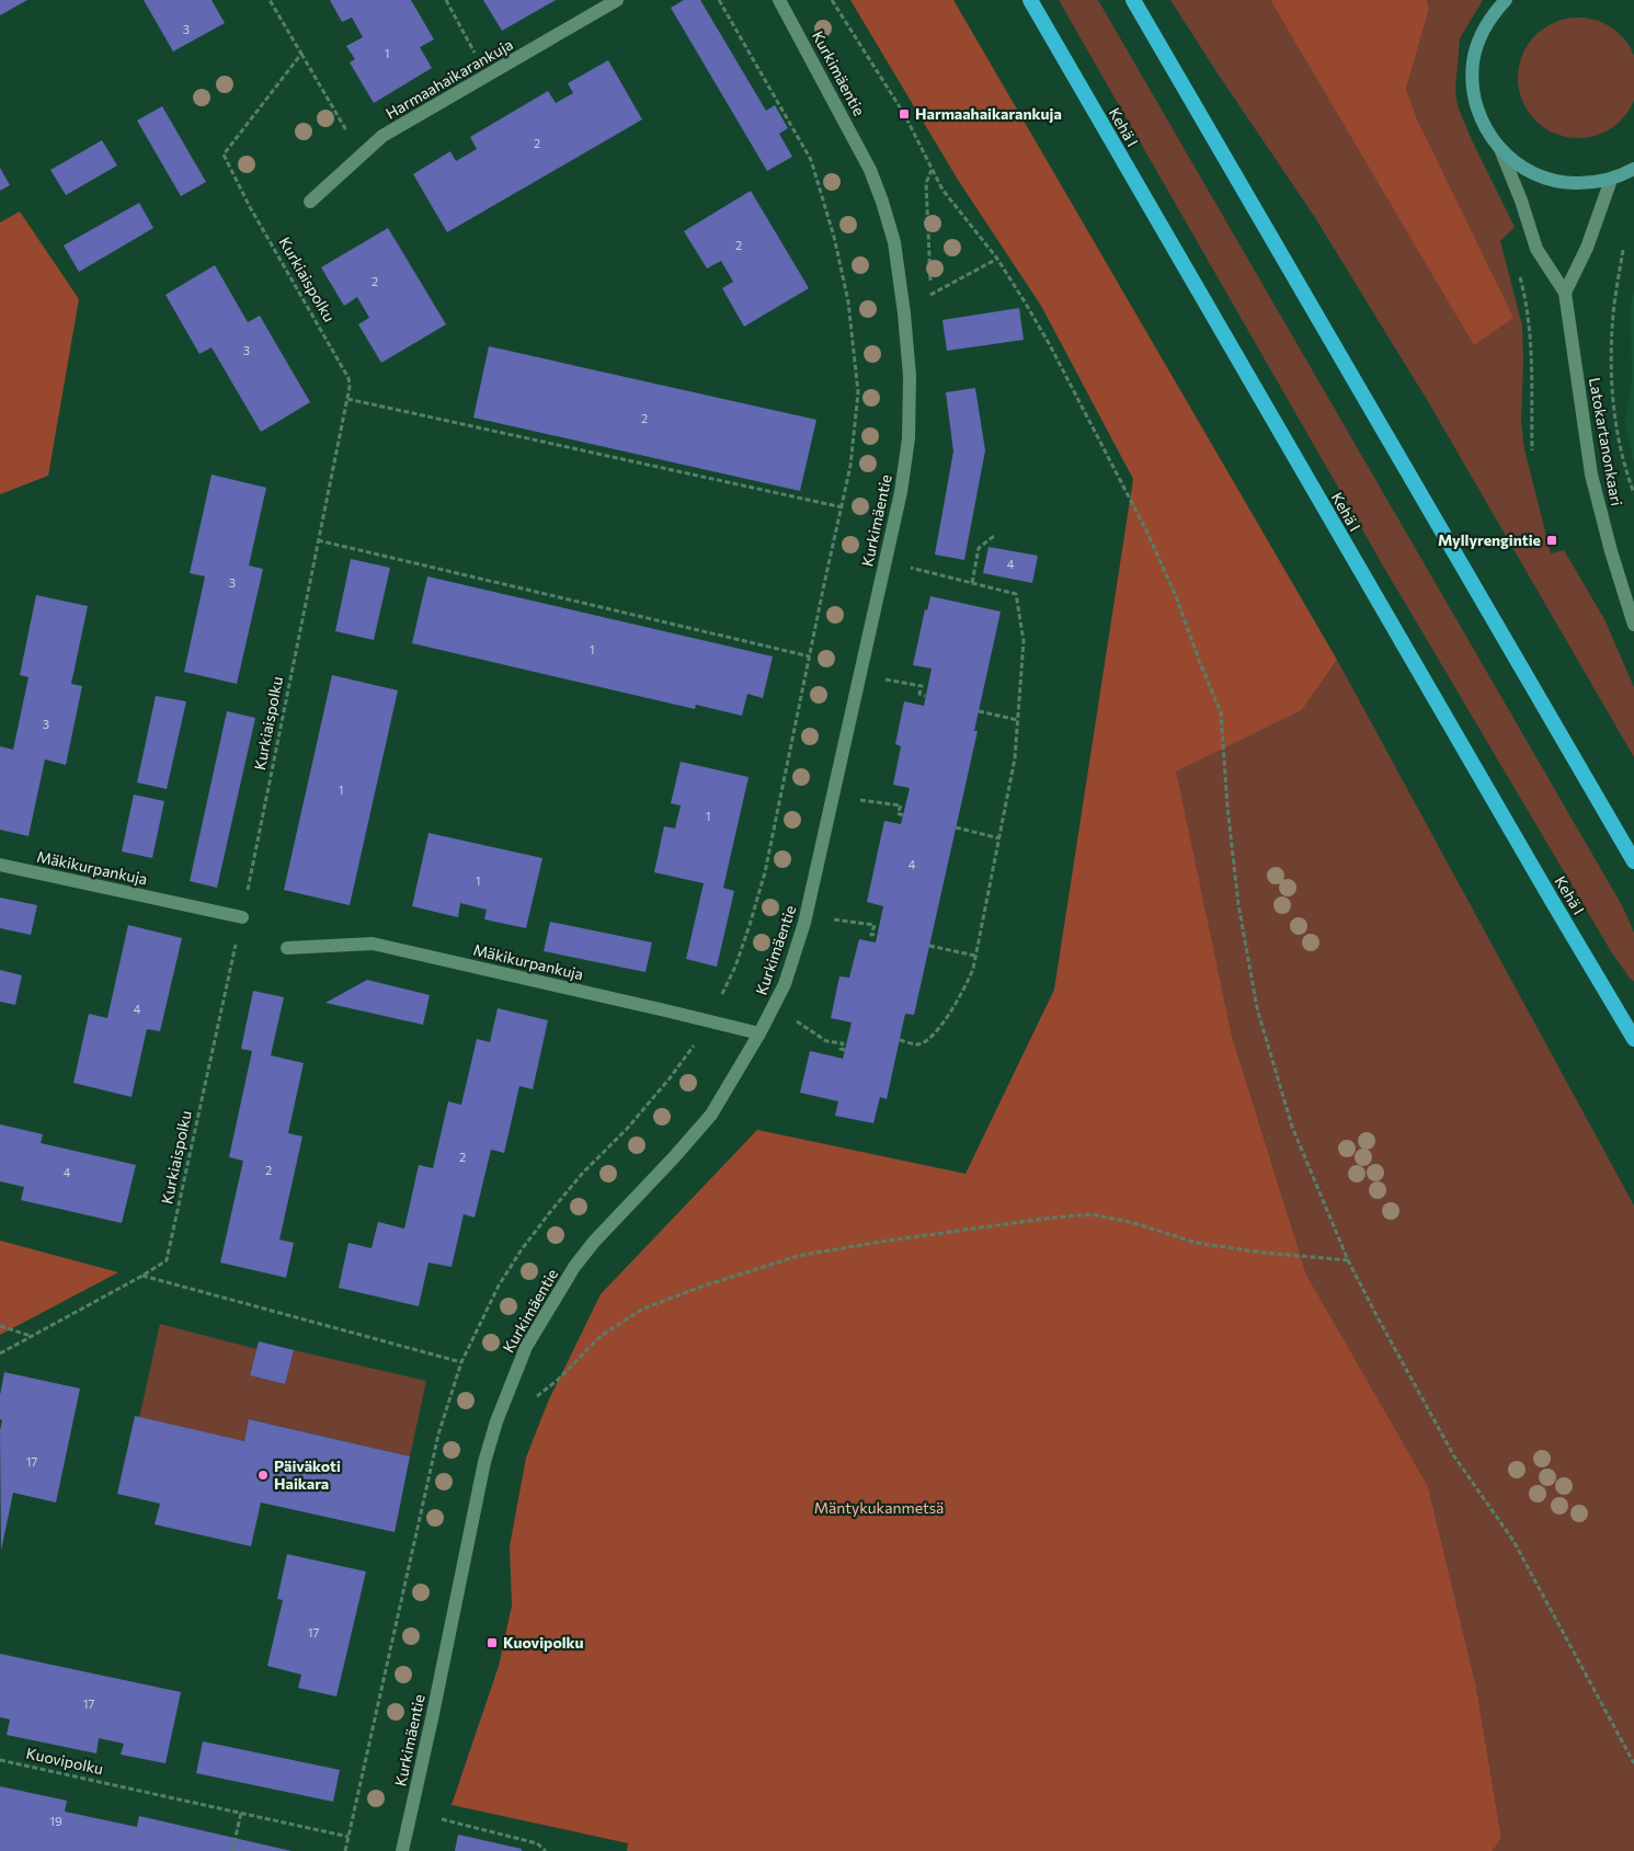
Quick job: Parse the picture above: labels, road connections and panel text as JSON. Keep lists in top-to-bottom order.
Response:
{
  "streets": {
    "highway": ["Kehä I"],
    "street": [
      "Kurkimäentie",
      "Harmaahaikarankuja",
      "Latokartanonkaari",
      "Mäkikurpankuja"
    ],
    "path": ["Kurkiaispolku", "Kuovipolku"]
  },
  "crossings": [
    ["Kurkimäentie", "Mäkikurpankuja"],
    ["Kurkiaispolku", "Mäkikurpankuja"]
  ],
  "parks": ["Mäntykukanmetsä"],
  "places": {
    "transit": ["Harmaahaikarankuja", "Myllyrengintie", "Kuovipolku"],
    "other": ["Päiväkoti Haikara"]
  },
  "house_numbers": [
    "3",
    "1",
    "2",
    "2",
    "2",
    "3",
    "2",
    "4",
    "3",
    "1",
    "3",
    "1",
    "1",
    "4",
    "1",
    "4",
    "2",
    "2",
    "4",
    "17",
    "17",
    "17",
    "19"
  ]
}
